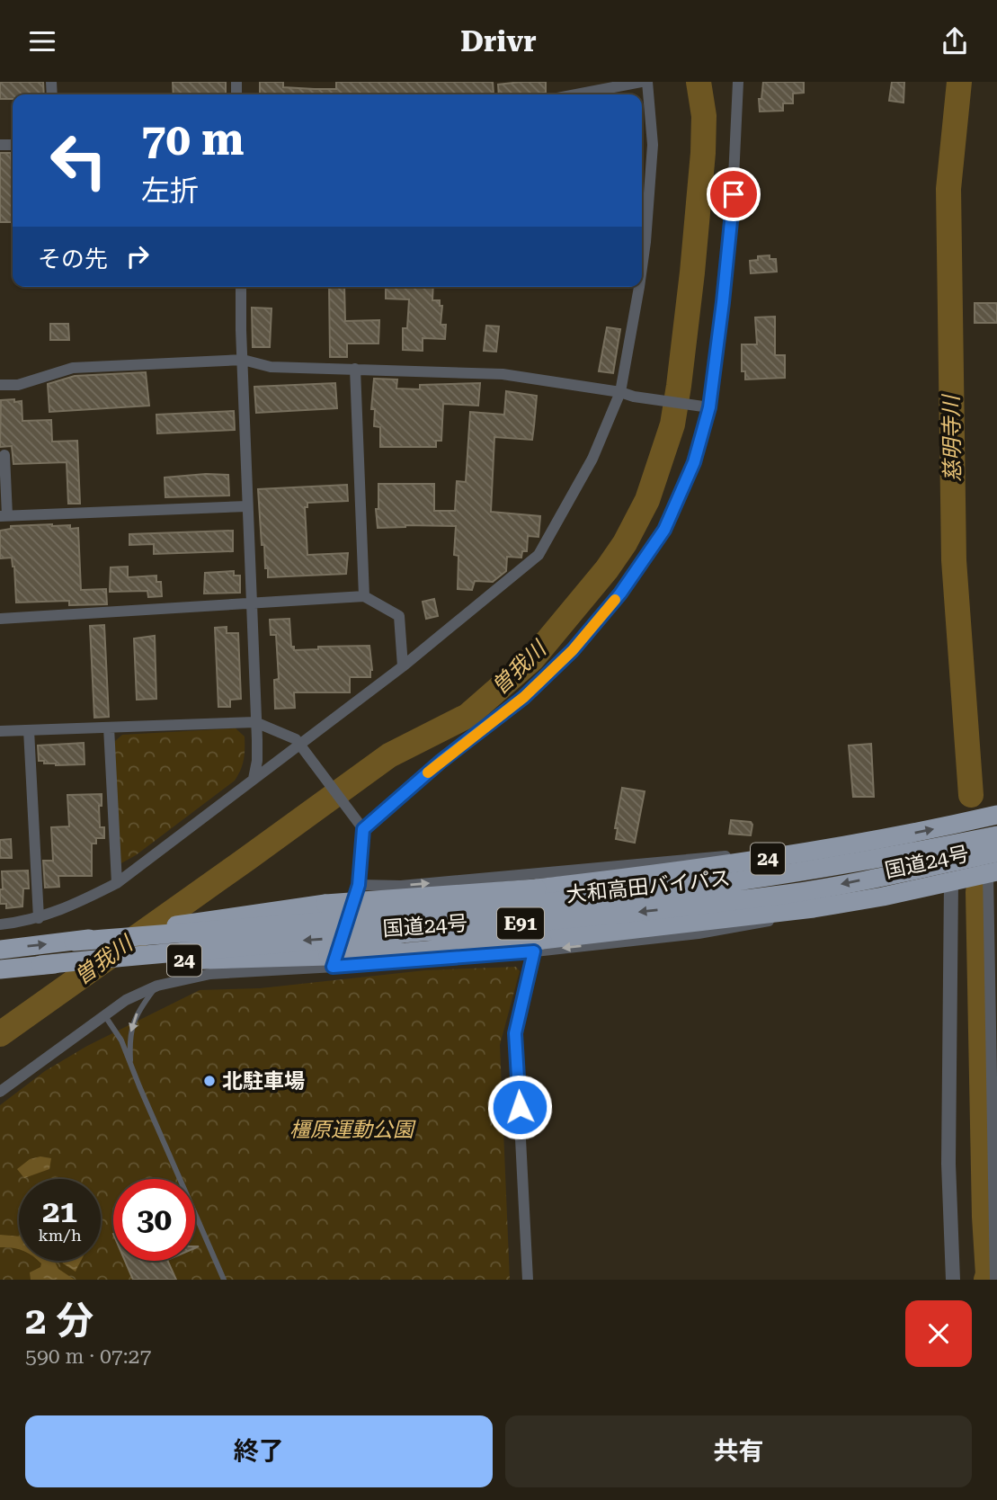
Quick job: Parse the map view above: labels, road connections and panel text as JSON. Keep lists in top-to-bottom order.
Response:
{
  "streets": {
    "highway": [
      "24",
      "国道24号",
      "大和高田バイパス",
      "E91"
    ]
  },
  "crossings": [
    ["国道24号", "大和高田バイパス"]
  ],
  "water": ["慈明寺川", "曽我川"],
  "parks": ["橿原運動公園"],
  "places": ["北駐車場"],
  "page": {
    "header": "Drivr",
    "turn": ["70 m", "左折"],
    "then": "その先",
    "speed": "21 km/h",
    "limit": "30",
    "heading": ["2 分", "590 m · 07:27"],
    "buttons": ["終了", "共有"]
  }
}
